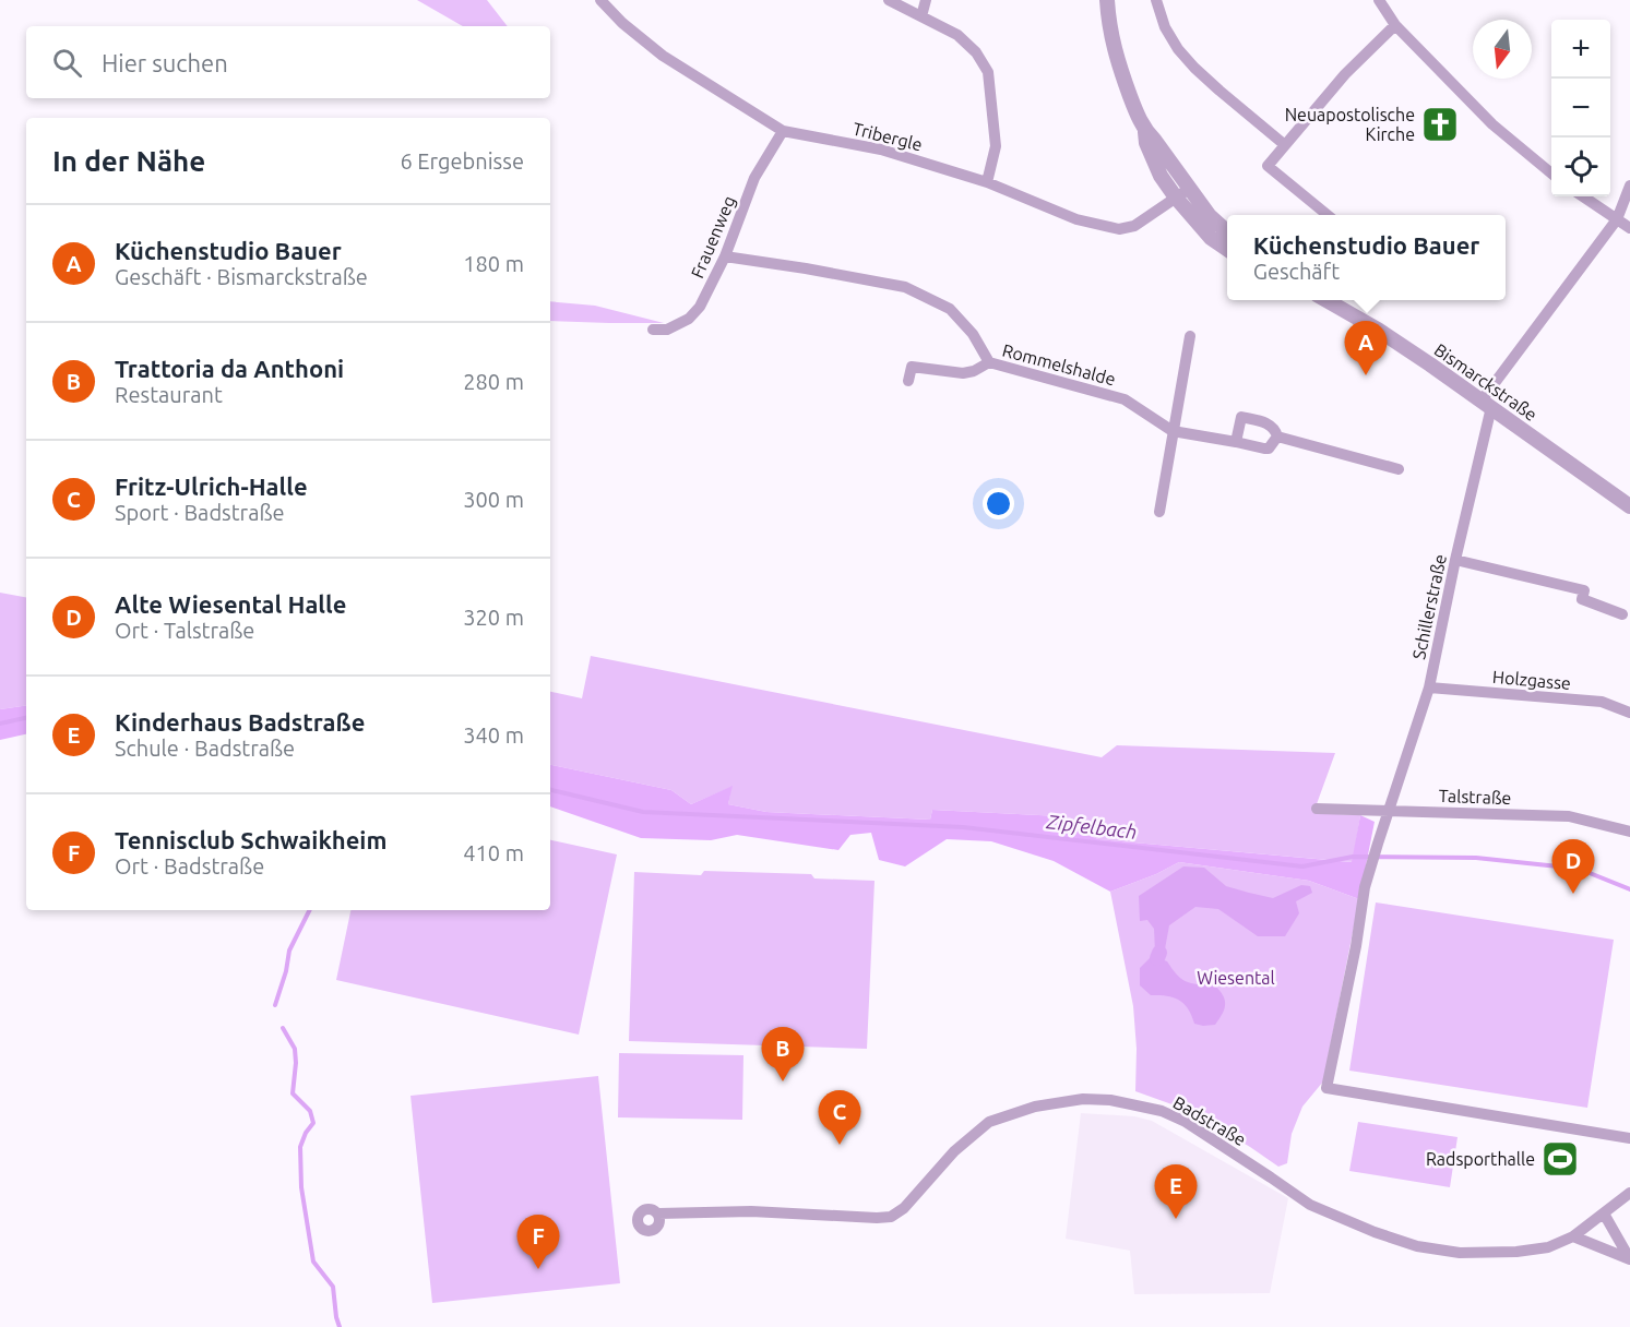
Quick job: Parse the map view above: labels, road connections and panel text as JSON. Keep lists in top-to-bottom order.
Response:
{
  "streets": {
    "street": [
      "Tribergle",
      "Frauenweg",
      "Rommelshalde",
      "Bismarckstraße",
      "Schillerstraße",
      "Holzgasse",
      "Talstraße",
      "Badstraße"
    ]
  },
  "crossings": [
    ["Tribergle", "Frauenweg"],
    ["Frauenweg", "Rommelshalde"],
    ["Bismarckstraße", "Schillerstraße"],
    ["Schillerstraße", "Holzgasse"],
    ["Schillerstraße", "Talstraße"]
  ],
  "water": ["Zipfelbach"],
  "parks": ["Wiesental"],
  "places": {
    "church": ["Neuapostolische Kirche"],
    "sports": ["Radsporthalle"]
  },
  "north": "bottom",
  "page": {
    "map_buttons": ["+", "−"],
    "search": "Hier suchen",
    "heading": ["In der Nähe", "6 Ergebnisse"],
    "list": [
      {
        "mark": "A",
        "name": "Küchenstudio Bauer",
        "note": "Geschäft · Bismarckstraße",
        "value": "180 m"
      },
      {
        "mark": "B",
        "name": "Trattoria da Anthoni",
        "note": "Restaurant",
        "value": "280 m"
      },
      {
        "mark": "C",
        "name": "Fritz-Ulrich-Halle",
        "note": "Sport · Badstraße",
        "value": "300 m"
      },
      {
        "mark": "D",
        "name": "Alte Wiesental Halle",
        "note": "Ort · Talstraße",
        "value": "320 m"
      },
      {
        "mark": "E",
        "name": "Kinderhaus Badstraße",
        "note": "Schule · Badstraße",
        "value": "340 m"
      },
      {
        "mark": "F",
        "name": "Tennisclub Schwaikheim",
        "note": "Ort · Badstraße",
        "value": "410 m"
      }
    ],
    "popup": ["Küchenstudio Bauer", "Geschäft"],
    "pins": [
      "A",
      "D",
      "B",
      "C",
      "E",
      "F"
    ]
  }
}
